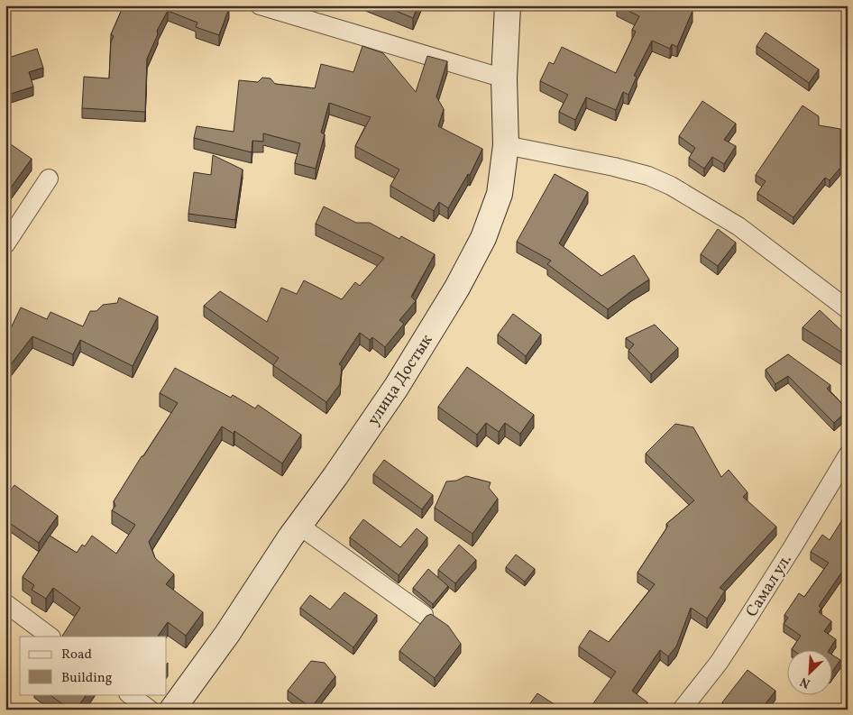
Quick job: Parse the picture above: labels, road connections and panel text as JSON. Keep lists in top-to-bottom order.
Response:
{
  "streets": {
    "main road": ["улица Достык"],
    "street": ["Самал ул."]
  },
  "legend": ["Road", "Building"],
  "north": "bottom left"
}
